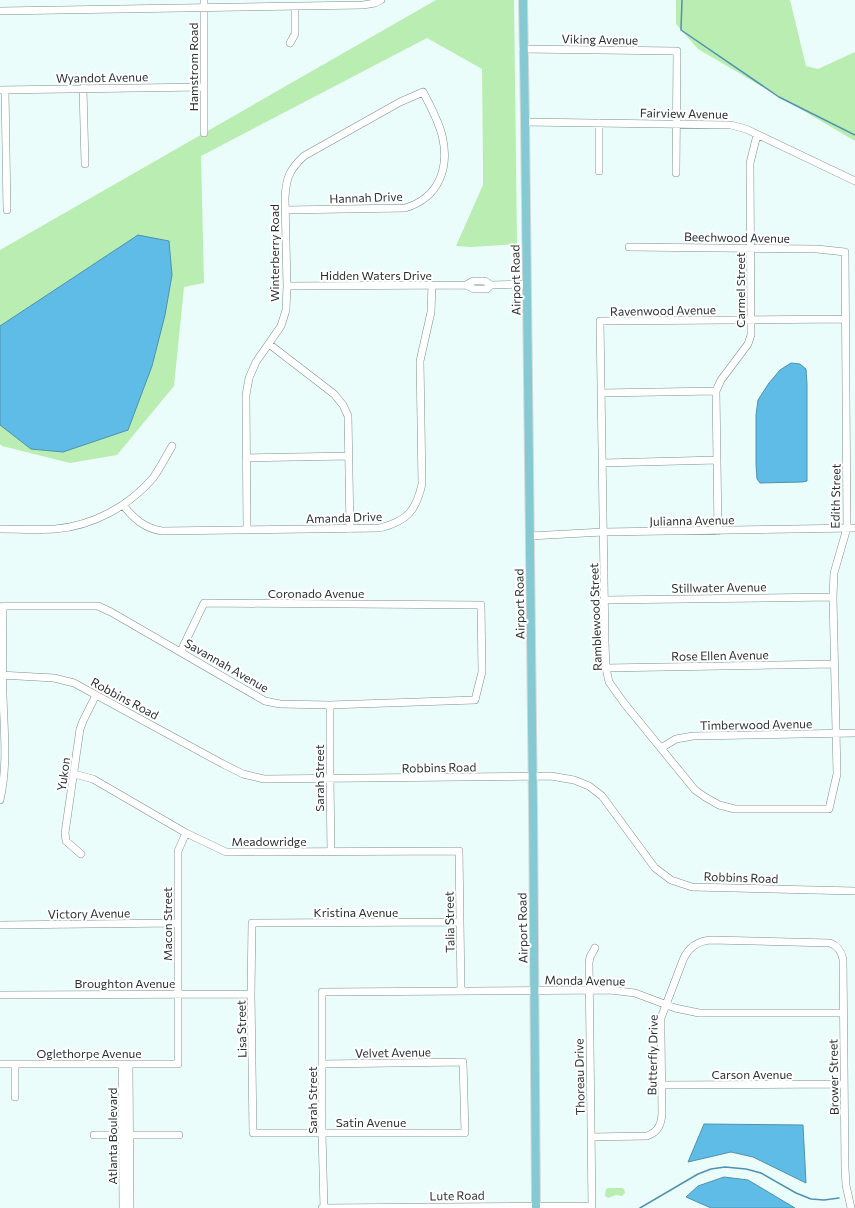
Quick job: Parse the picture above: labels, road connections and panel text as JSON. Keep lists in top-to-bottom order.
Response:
{
  "streets": {
    "main road": ["Airport Road"],
    "street": [
      "Viking Avenue",
      "Hamstrom Road",
      "Wyandot Avenue",
      "Fairview Avenue",
      "Hannah Drive",
      "Beechwood Avenue",
      "Winterberry Road",
      "Hidden Waters Drive",
      "Carmel Street",
      "Ravenwood Avenue",
      "Edith Street",
      "Amanda Drive",
      "Julianna Avenue",
      "Stillwater Avenue",
      "Coronado Avenue",
      "Ramblewood Street",
      "Rose Ellen Avenue",
      "Savannah Avenue",
      "Robbins Road",
      "Timberwood Avenue",
      "Yukon",
      "Sarah Street",
      "Meadowridge",
      "Kristina Avenue",
      "Victory Avenue",
      "Talia Street",
      "Macon Street",
      "Monda Avenue",
      "Broughton Avenue",
      "Lisa Street",
      "Velvet Avenue",
      "Oglethorpe Avenue",
      "Butterfly Drive",
      "Carson Avenue",
      "Thoreau Drive",
      "Brower Street",
      "Satin Avenue",
      "Atlanta Boulevard",
      "Lute Road"
    ]
  },
  "crossings": [
    ["Viking Avenue", "Fairview Avenue"],
    ["Viking Avenue", "Airport Road"],
    ["Hamstrom Road", "Wyandot Avenue"],
    ["Fairview Avenue", "Airport Road"],
    ["Fairview Avenue", "Carmel Street"],
    ["Hannah Drive", "Winterberry Road"],
    ["Beechwood Avenue", "Carmel Street"],
    ["Beechwood Avenue", "Edith Street"],
    ["Winterberry Road", "Hidden Waters Drive"],
    ["Winterberry Road", "Amanda Drive"],
    ["Hidden Waters Drive", "Airport Road"],
    ["Hidden Waters Drive", "Amanda Drive"],
    ["Airport Road", "Julianna Avenue"],
    ["Airport Road", "Robbins Road"],
    ["Airport Road", "Monda Avenue"],
    ["Airport Road", "Lute Road"],
    ["Carmel Street", "Ravenwood Avenue"],
    ["Ravenwood Avenue", "Edith Street"],
    ["Ravenwood Avenue", "Ramblewood Street"],
    ["Edith Street", "Julianna Avenue"],
    ["Edith Street", "Stillwater Avenue"],
    ["Edith Street", "Ramblewood Street"],
    ["Edith Street", "Rose Ellen Avenue"],
    ["Edith Street", "Timberwood Avenue"],
    ["Julianna Avenue", "Ramblewood Street"],
    ["Stillwater Avenue", "Ramblewood Street"],
    ["Coronado Avenue", "Savannah Avenue"],
    ["Ramblewood Street", "Rose Ellen Avenue"],
    ["Ramblewood Street", "Timberwood Avenue"],
    ["Savannah Avenue", "Robbins Road"],
    ["Savannah Avenue", "Sarah Street"],
    ["Robbins Road", "Yukon"],
    ["Robbins Road", "Sarah Street"],
    ["Yukon", "Meadowridge"],
    ["Sarah Street", "Meadowridge"],
    ["Sarah Street", "Monda Avenue"],
    ["Sarah Street", "Velvet Avenue"],
    ["Sarah Street", "Satin Avenue"],
    ["Sarah Street", "Lute Road"],
    ["Meadowridge", "Talia Street"],
    ["Meadowridge", "Macon Street"],
    ["Kristina Avenue", "Talia Street"],
    ["Kristina Avenue", "Lisa Street"],
    ["Victory Avenue", "Macon Street"],
    ["Talia Street", "Monda Avenue"],
    ["Macon Street", "Broughton Avenue"],
    ["Macon Street", "Oglethorpe Avenue"],
    ["Monda Avenue", "Butterfly Drive"],
    ["Monda Avenue", "Thoreau Drive"],
    ["Monda Avenue", "Brower Street"],
    ["Broughton Avenue", "Lisa Street"],
    ["Lisa Street", "Satin Avenue"],
    ["Velvet Avenue", "Satin Avenue"],
    ["Oglethorpe Avenue", "Atlanta Boulevard"],
    ["Butterfly Drive", "Carson Avenue"],
    ["Butterfly Drive", "Thoreau Drive"],
    ["Butterfly Drive", "Brower Street"],
    ["Carson Avenue", "Brower Street"],
    ["Thoreau Drive", "Lute Road"]
  ]
}
